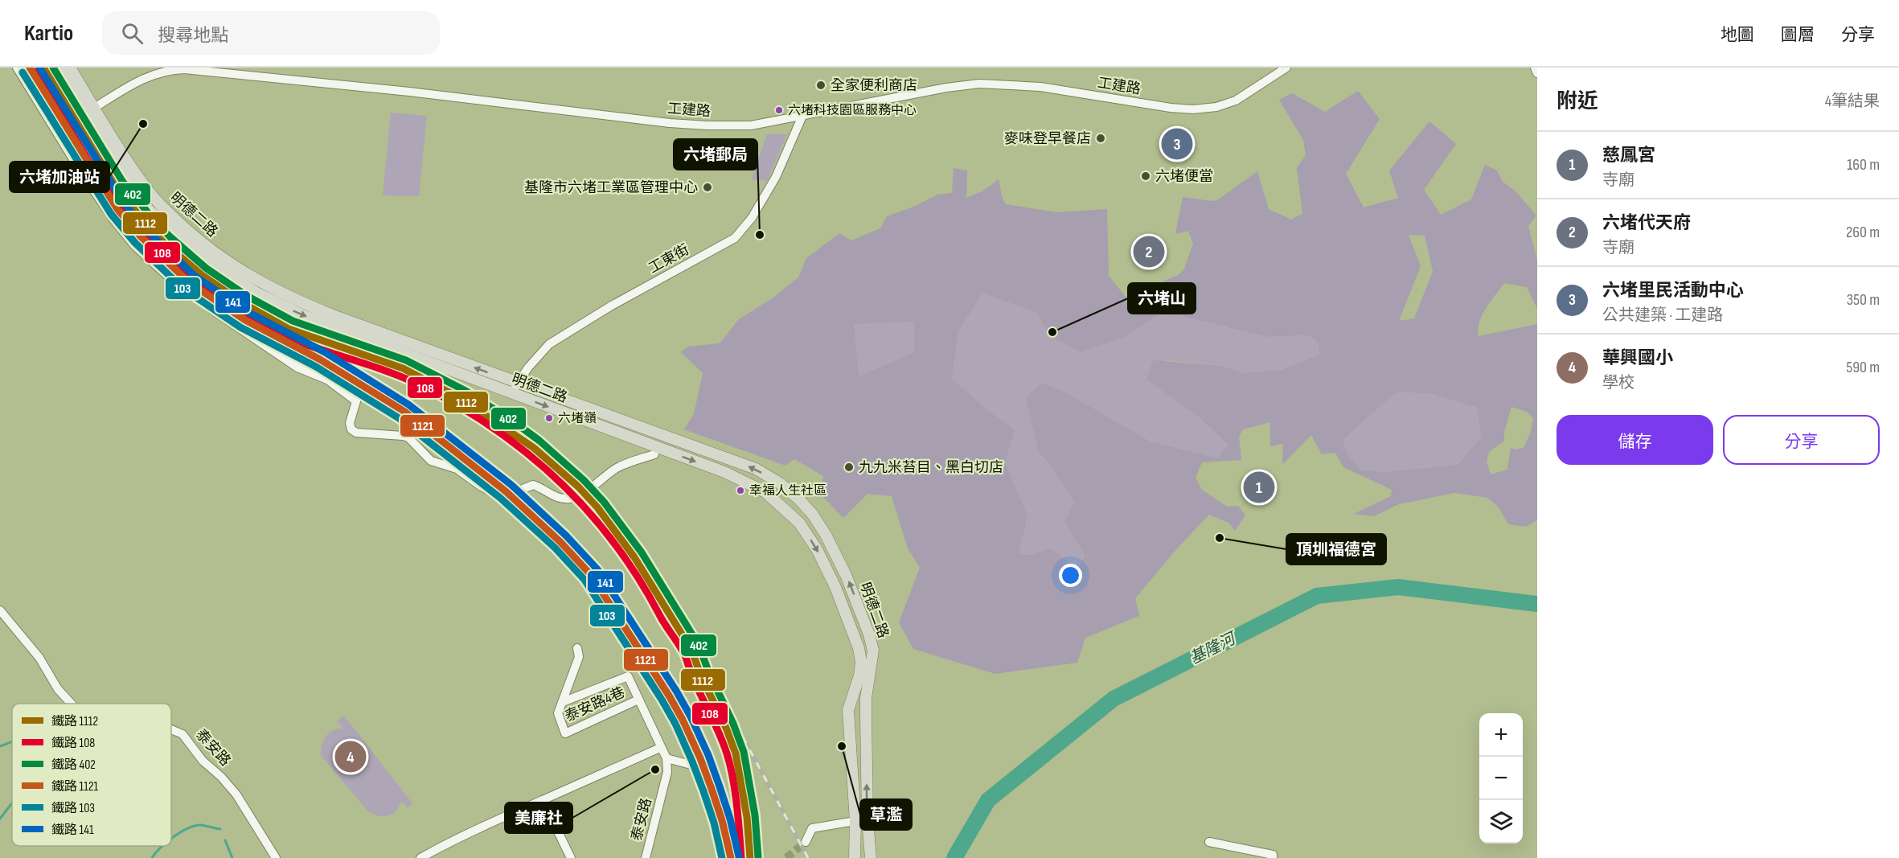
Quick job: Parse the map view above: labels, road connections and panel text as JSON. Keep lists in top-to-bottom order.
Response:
{
  "streets": {
    "main road": ["明德二路"],
    "street": [
      "工建路",
      "工東街",
      "泰安路4巷",
      "泰安路"
    ]
  },
  "crossings": [
    ["工建路", "明德二路"],
    ["工建路", "工東街"],
    ["明德二路", "工東街"]
  ],
  "water": ["基隆河"],
  "places": [
    "全家便利商店",
    "六堵科技園區服務中心",
    "六堵加油站",
    "麥味登早餐店",
    "六堵便當",
    "基隆市六堵工業區管理中心",
    "六堵郵局",
    "六堵山",
    "六堵嶺",
    "九九米苔目、黑白切店",
    "幸福人生社區",
    "頂圳福德宮",
    "草濫",
    "美廉社"
  ],
  "lines": [
    "rail line 1112",
    "rail line 402",
    "rail line 1121",
    "rail line 141",
    "rail line 108",
    "rail line 103"
  ],
  "legend": [
    "鐵路 1112",
    "鐵路 108",
    "鐵路 402",
    "鐵路 1121",
    "鐵路 103",
    "鐵路 141"
  ],
  "page": {
    "header": "Kartio",
    "search": "搜尋地點",
    "nav": ["地圖", "圖層", "分享"],
    "heading": ["附近", "4筆結果"],
    "pins": [
      "3",
      "2",
      "1",
      "4"
    ],
    "list": [
      {
        "mark": "1",
        "name": "慈鳳宮",
        "note": "寺廟",
        "value": "160 m"
      },
      {
        "mark": "2",
        "name": "六堵代天府",
        "note": "寺廟",
        "value": "260 m"
      },
      {
        "mark": "3",
        "name": "六堵里民活動中心",
        "note": "公共建築 · 工建路",
        "value": "350 m"
      },
      {
        "mark": "4",
        "name": "華興國小",
        "note": "學校",
        "value": "590 m"
      }
    ],
    "buttons": ["儲存", "分享"],
    "map_buttons": ["+", "−"]
  }
}
